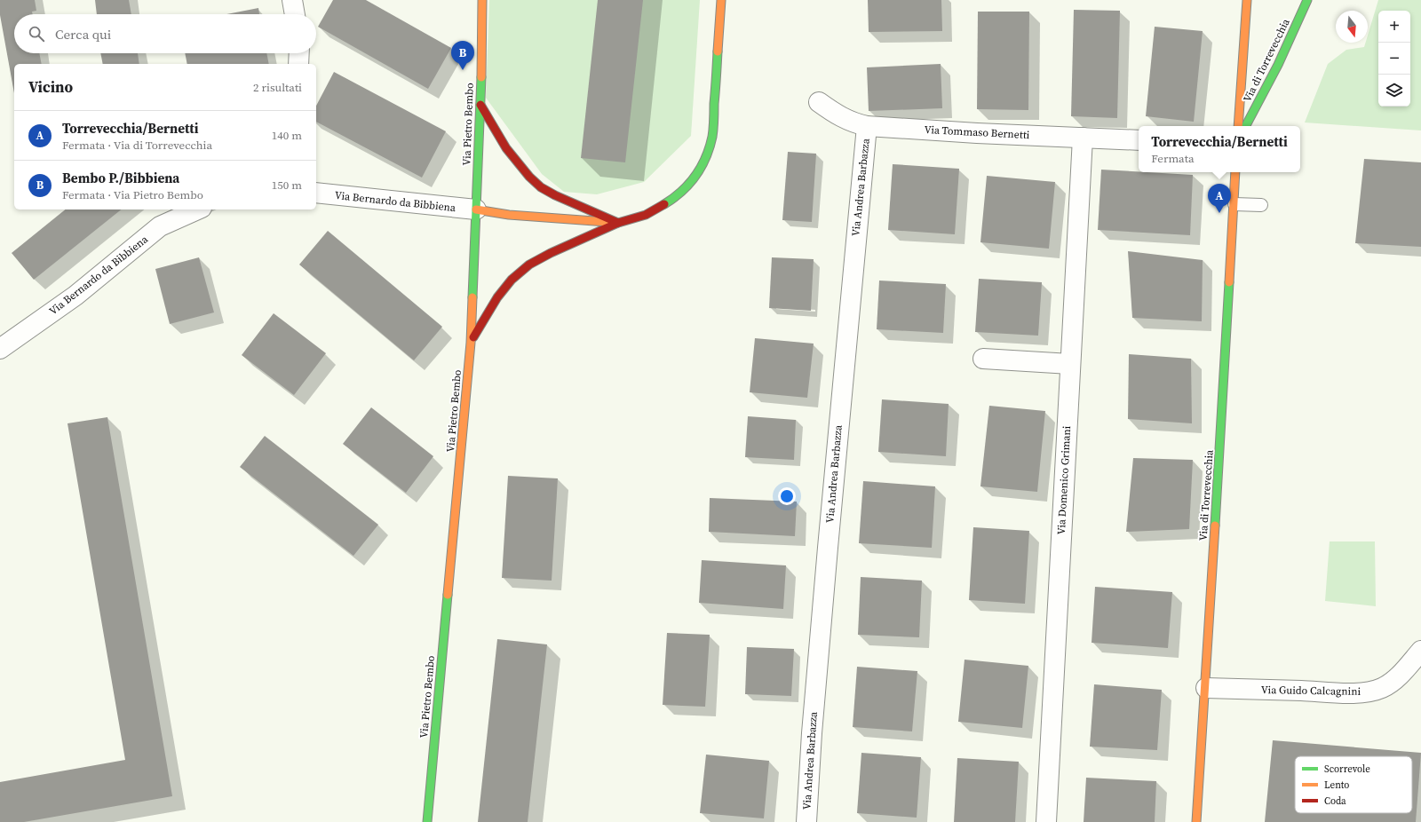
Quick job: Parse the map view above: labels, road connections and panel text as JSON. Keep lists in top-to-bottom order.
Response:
{
  "streets": {
    "street": [
      "Via di Torrevecchia",
      "Via Pietro Bembo",
      "Via Tommaso Bernetti",
      "Via Andrea Barbazza",
      "Via Bernardo da Bibbiena",
      "Via Domenico Grimani",
      "Via Guido Calcagnini"
    ]
  },
  "crossings": [
    ["Via di Torrevecchia", "Via Guido Calcagnini"],
    ["Via Pietro Bembo", "Via Bernardo da Bibbiena"],
    ["Via Tommaso Bernetti", "Via Andrea Barbazza"],
    ["Via Tommaso Bernetti", "Via Domenico Grimani"]
  ],
  "legend": ["Scorrevole", "Lento", "Coda"],
  "north": "bottom",
  "page": {
    "map_buttons": ["+", "−"],
    "search": "Cerca qui",
    "pins": ["B", "A"],
    "heading": ["Vicino", "2 risultati"],
    "list": [
      {
        "mark": "A",
        "name": "Torrevecchia/Bernetti",
        "note": "Fermata · Via di Torrevecchia",
        "value": "140 m"
      },
      {
        "mark": "B",
        "name": "Bembo P./Bibbiena",
        "note": "Fermata · Via Pietro Bembo",
        "value": "150 m"
      }
    ],
    "popup": ["Torrevecchia/Bernetti", "Fermata"]
  }
}
